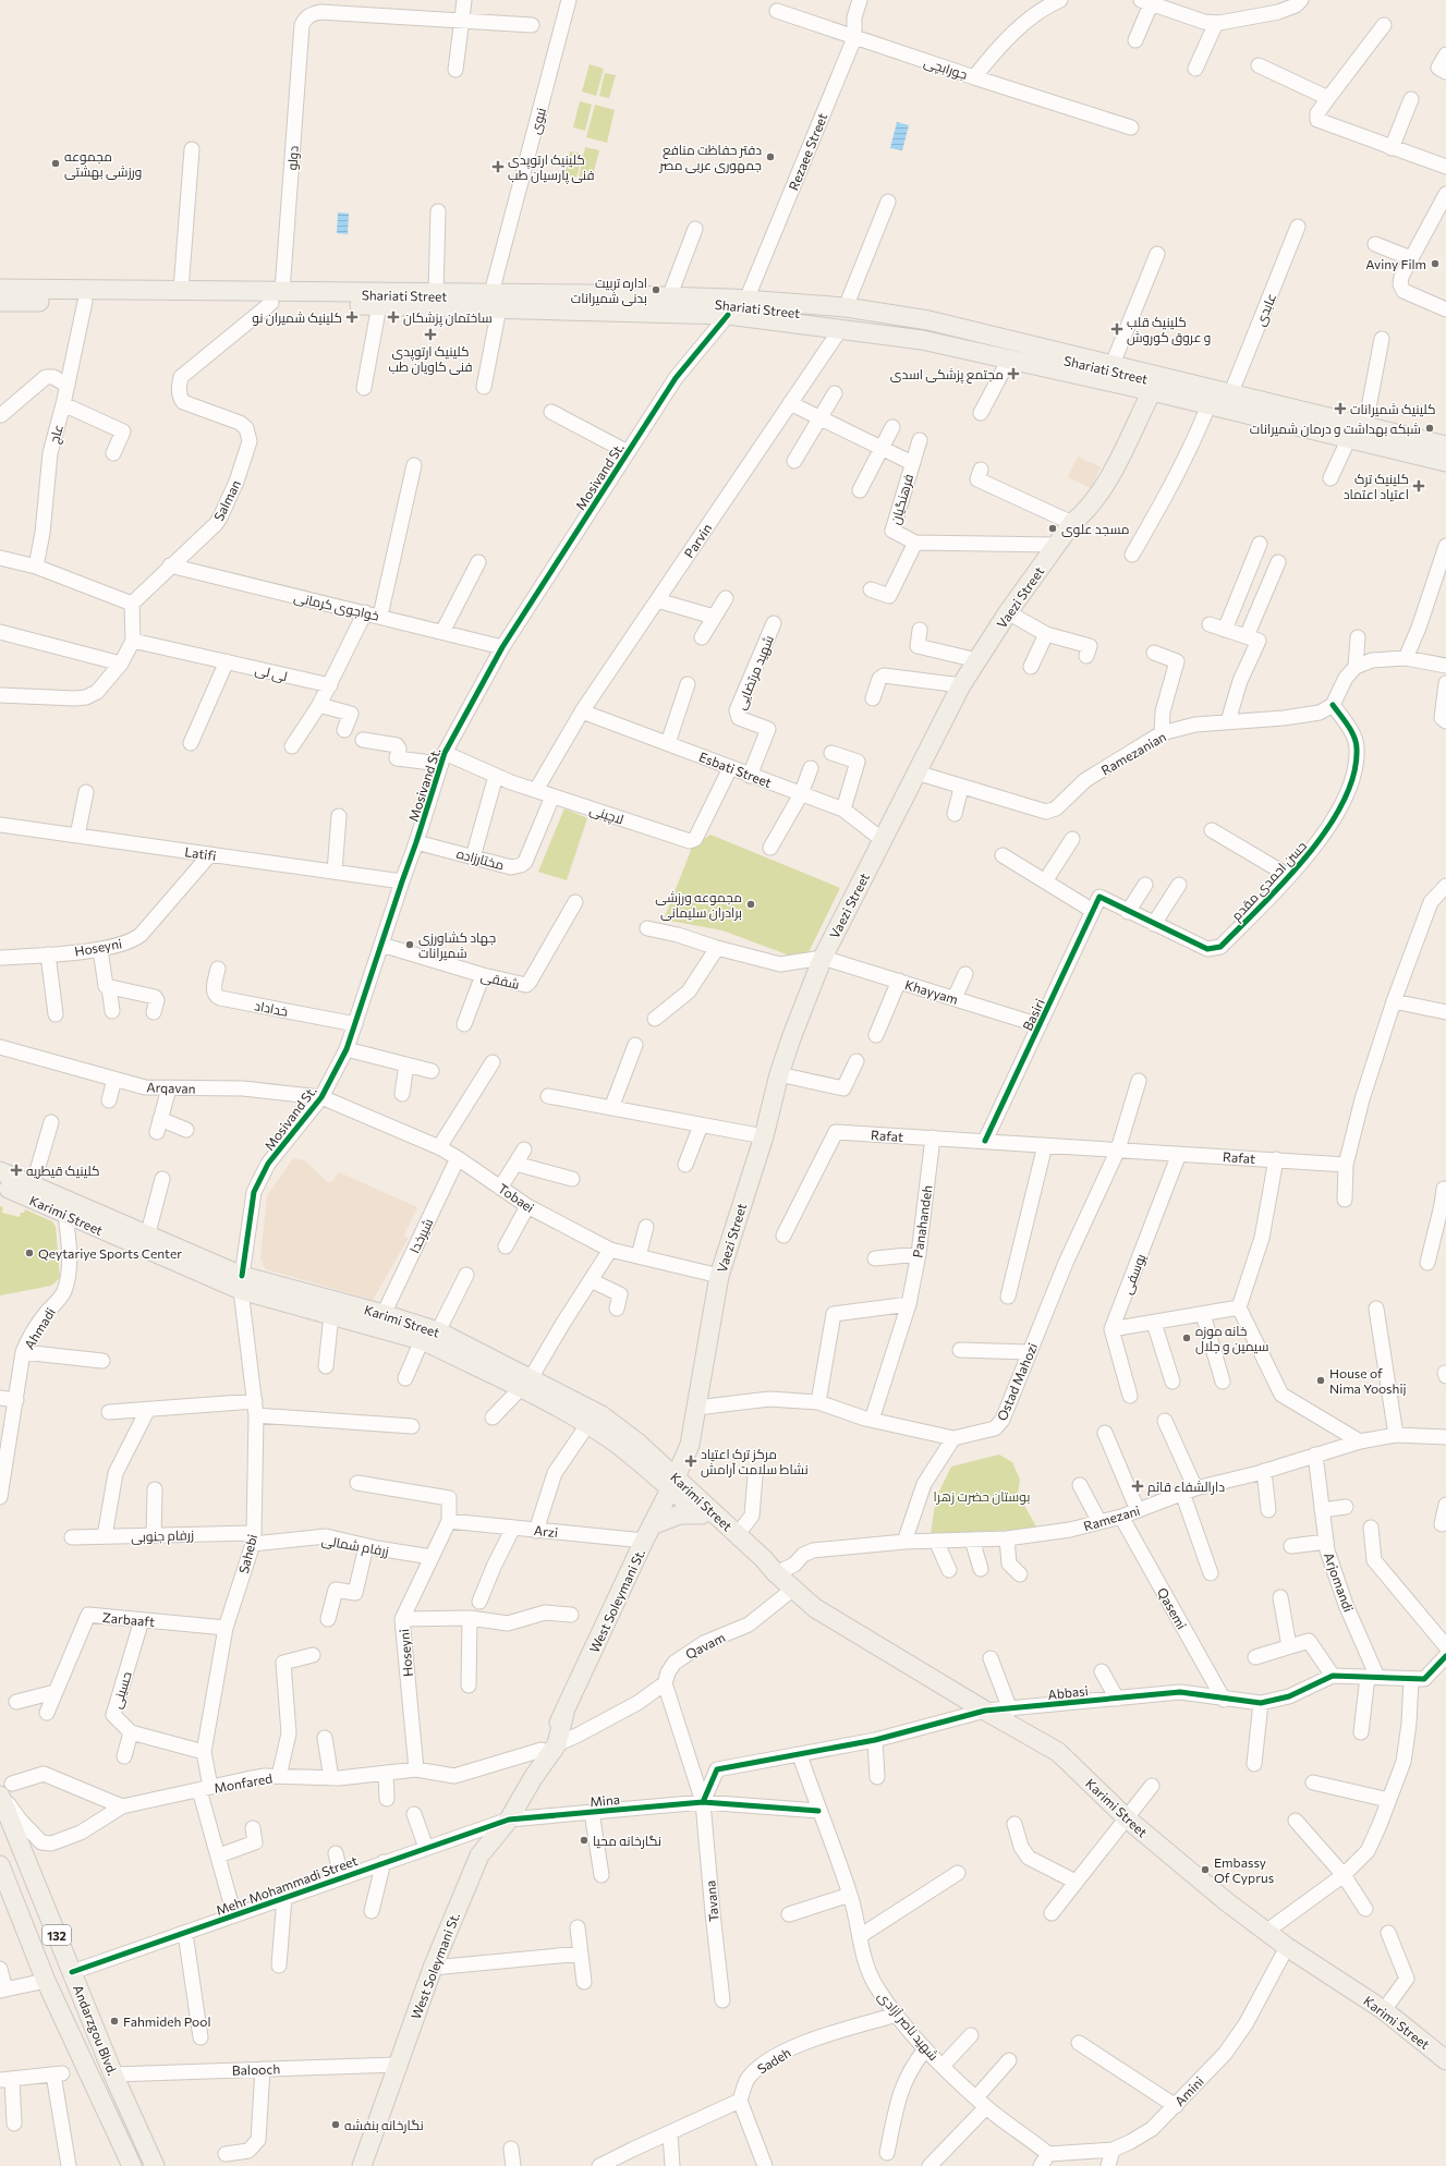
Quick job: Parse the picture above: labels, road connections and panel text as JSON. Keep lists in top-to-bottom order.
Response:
{
  "streets": {
    "main road": [
      "Shariati Street",
      "Vaezi Street",
      "Karimi Street",
      "West Soleymani St.",
      "132",
      "Andarzgou Blvd."
    ],
    "street": [
      "جورابچی",
      "نبوی",
      "Rezaee Street",
      "دولو",
      "عابدی",
      "عاج",
      "Mosivand St.",
      "فرهنگیان",
      "Salman",
      "Parvin",
      "خواجوی کرمانی",
      "لی لی",
      "شهید مرتضایی",
      "Ramezanian",
      "Esbati Street",
      "لاچینی",
      "Latifi",
      "مختارزاده",
      "حسن احمدی مقدم",
      "Hoseyni",
      "شفقی",
      "Khayyam",
      "خداداد",
      "Basiri",
      "Arqavan",
      "Rafat",
      "Tobaei",
      "Panahandeh",
      "شیرخدا",
      "یوسفی",
      "Ahmadi",
      "Ostad Mahozi",
      "Ramezani",
      "Arzi",
      "زرفام جنوبی",
      "زرفام شمالی",
      "Sahebi",
      "Arjomandi",
      "Qasemi",
      "Zarbaaft",
      "Qavam",
      "حسینی",
      "Abbasi",
      "Monfared",
      "Mina",
      "Mehr Mohammadi Street",
      "Tavana",
      "شهید ناصر آزادی",
      "Sadeh",
      "Balooch",
      "Amini"
    ]
  },
  "crossings": [
    ["جورابچی", "Rezaee Street"],
    ["نبوی", "Shariati Street"],
    ["Rezaee Street", "Shariati Street"],
    ["Rezaee Street", "Mosivand St."],
    ["دولو", "Shariati Street"],
    ["دولو", "Salman"],
    ["Shariati Street", "عابدی"],
    ["Shariati Street", "عاج"],
    ["Shariati Street", "Mosivand St."],
    ["Shariati Street", "Salman"],
    ["Shariati Street", "Parvin"],
    ["Shariati Street", "Vaezi Street"],
    ["Mosivand St.", "خواجوی کرمانی"],
    ["Mosivand St.", "لاچینی"],
    ["Mosivand St.", "Latifi"],
    ["Mosivand St.", "مختارزاده"],
    ["Mosivand St.", "شفقی"],
    ["Mosivand St.", "خداداد"],
    ["Mosivand St.", "Arqavan"],
    ["Mosivand St.", "Tobaei"],
    ["Mosivand St.", "Karimi Street"],
    ["Mosivand St.", "Sahebi"],
    ["فرهنگیان", "Parvin"],
    ["فرهنگیان", "Vaezi Street"],
    ["Salman", "خواجوی کرمانی"],
    ["Parvin", "Esbati Street"],
    ["Parvin", "لاچینی"],
    ["Vaezi Street", "Ramezanian"],
    ["Vaezi Street", "Esbati Street"],
    ["Vaezi Street", "Khayyam"],
    ["Vaezi Street", "Tobaei"],
    ["Vaezi Street", "Karimi Street"],
    ["Vaezi Street", "Ostad Mahozi"],
    ["Vaezi Street", "West Soleymani St."],
    ["شهید مرتضایی", "Esbati Street"],
    ["Ramezanian", "حسن احمدی مقدم"],
    ["Esbati Street", "لاچینی"],
    ["لاچینی", "مختارزاده"],
    ["Latifi", "Hoseyni"],
    ["حسن احمدی مقدم", "Basiri"],
    ["Hoseyni", "Arzi"],
    ["Hoseyni", "زرفام شمالی"],
    ["Hoseyni", "Monfared"],
    ["Khayyam", "Basiri"],
    ["Basiri", "Rafat"],
    ["Arqavan", "Tobaei"],
    ["Rafat", "Panahandeh"],
    ["Rafat", "یوسفی"],
    ["Rafat", "Ostad Mahozi"],
    ["Tobaei", "شیرخدا"],
    ["Karimi Street", "شیرخدا"],
    ["Karimi Street", "Ahmadi"],
    ["Karimi Street", "Ramezani"],
    ["Karimi Street", "Sahebi"],
    ["Karimi Street", "West Soleymani St."],
    ["Karimi Street", "Qavam"],
    ["Karimi Street", "Abbasi"],
    ["Karimi Street", "Amini"],
    ["Panahandeh", "Ostad Mahozi"],
    ["Ramezani", "Arjomandi"],
    ["Ramezani", "Qasemi"],
    ["Arzi", "West Soleymani St."],
    ["زرفام جنوبی", "زرفام شمالی"],
    ["زرفام جنوبی", "Sahebi"],
    ["زرفام شمالی", "Sahebi"],
    ["Sahebi", "Zarbaaft"],
    ["Sahebi", "حسینی"],
    ["Sahebi", "Monfared"],
    ["Sahebi", "Mehr Mohammadi Street"],
    ["Arjomandi", "Abbasi"],
    ["West Soleymani St.", "Qavam"],
    ["West Soleymani St.", "Monfared"],
    ["West Soleymani St.", "Mina"],
    ["West Soleymani St.", "Mehr Mohammadi Street"],
    ["West Soleymani St.", "Balooch"],
    ["Qasemi", "Abbasi"],
    ["Zarbaaft", "حسینی"],
    ["Qavam", "Monfared"],
    ["Qavam", "Tavana"],
    ["Abbasi", "Mina"],
    ["Abbasi", "Tavana"],
    ["Abbasi", "شهید ناصر آزادی"],
    ["Monfared", "Andarzgou Blvd."],
    ["Mina", "Mehr Mohammadi Street"],
    ["Mina", "Tavana"],
    ["Mina", "شهید ناصر آزادی"],
    ["Mehr Mohammadi Street", "Andarzgou Blvd."],
    ["شهید ناصر آزادی", "Sadeh"],
    ["شهید ناصر آزادی", "Amini"],
    ["Andarzgou Blvd.", "Balooch"]
  ],
  "parks": ["بوستان حضرت زهرا"],
  "places": {
    "other": [
      "دفتر حفاظت منافع جمهوری عربی مصر",
      "مجموعه ورزشی بهشتی",
      "Aviny Film",
      "اداره تربیت بدنی شمیرانات",
      "شبکه بهداشت و درمان شمیرانات",
      "مسجد علوی",
      "مجموعه ورزشی برادران سلیمانی",
      "جهاد کشاورزی شمیرانات",
      "Qeytariye Sports Center",
      "خانه موزه سیمین و جلال",
      "House of Nima Yooshij",
      "نگارخانه محیا",
      "Embassy Of Cyprus",
      "Fahmideh Pool",
      "نگارخانه بنفشه"
    ],
    "health": [
      "کلینیک ارتوپدی فنی پارسیان طب",
      "کلینیک شمیران نو",
      "ساختمان پزشکان",
      "کلینیک قلب و عروق کوروش",
      "کلینیک ارتوپدی فنی کاویان طب",
      "مجتمع پزشکی اسدی",
      "کلینیک شمیرانات",
      "کلینیک ترک اعتیاد اعتماد",
      "کلینیک قیطریه",
      "مرکز ترک اعتیاد نشاط سلامت آرامش",
      "دارالشفاء قائم"
    ]
  }
}
